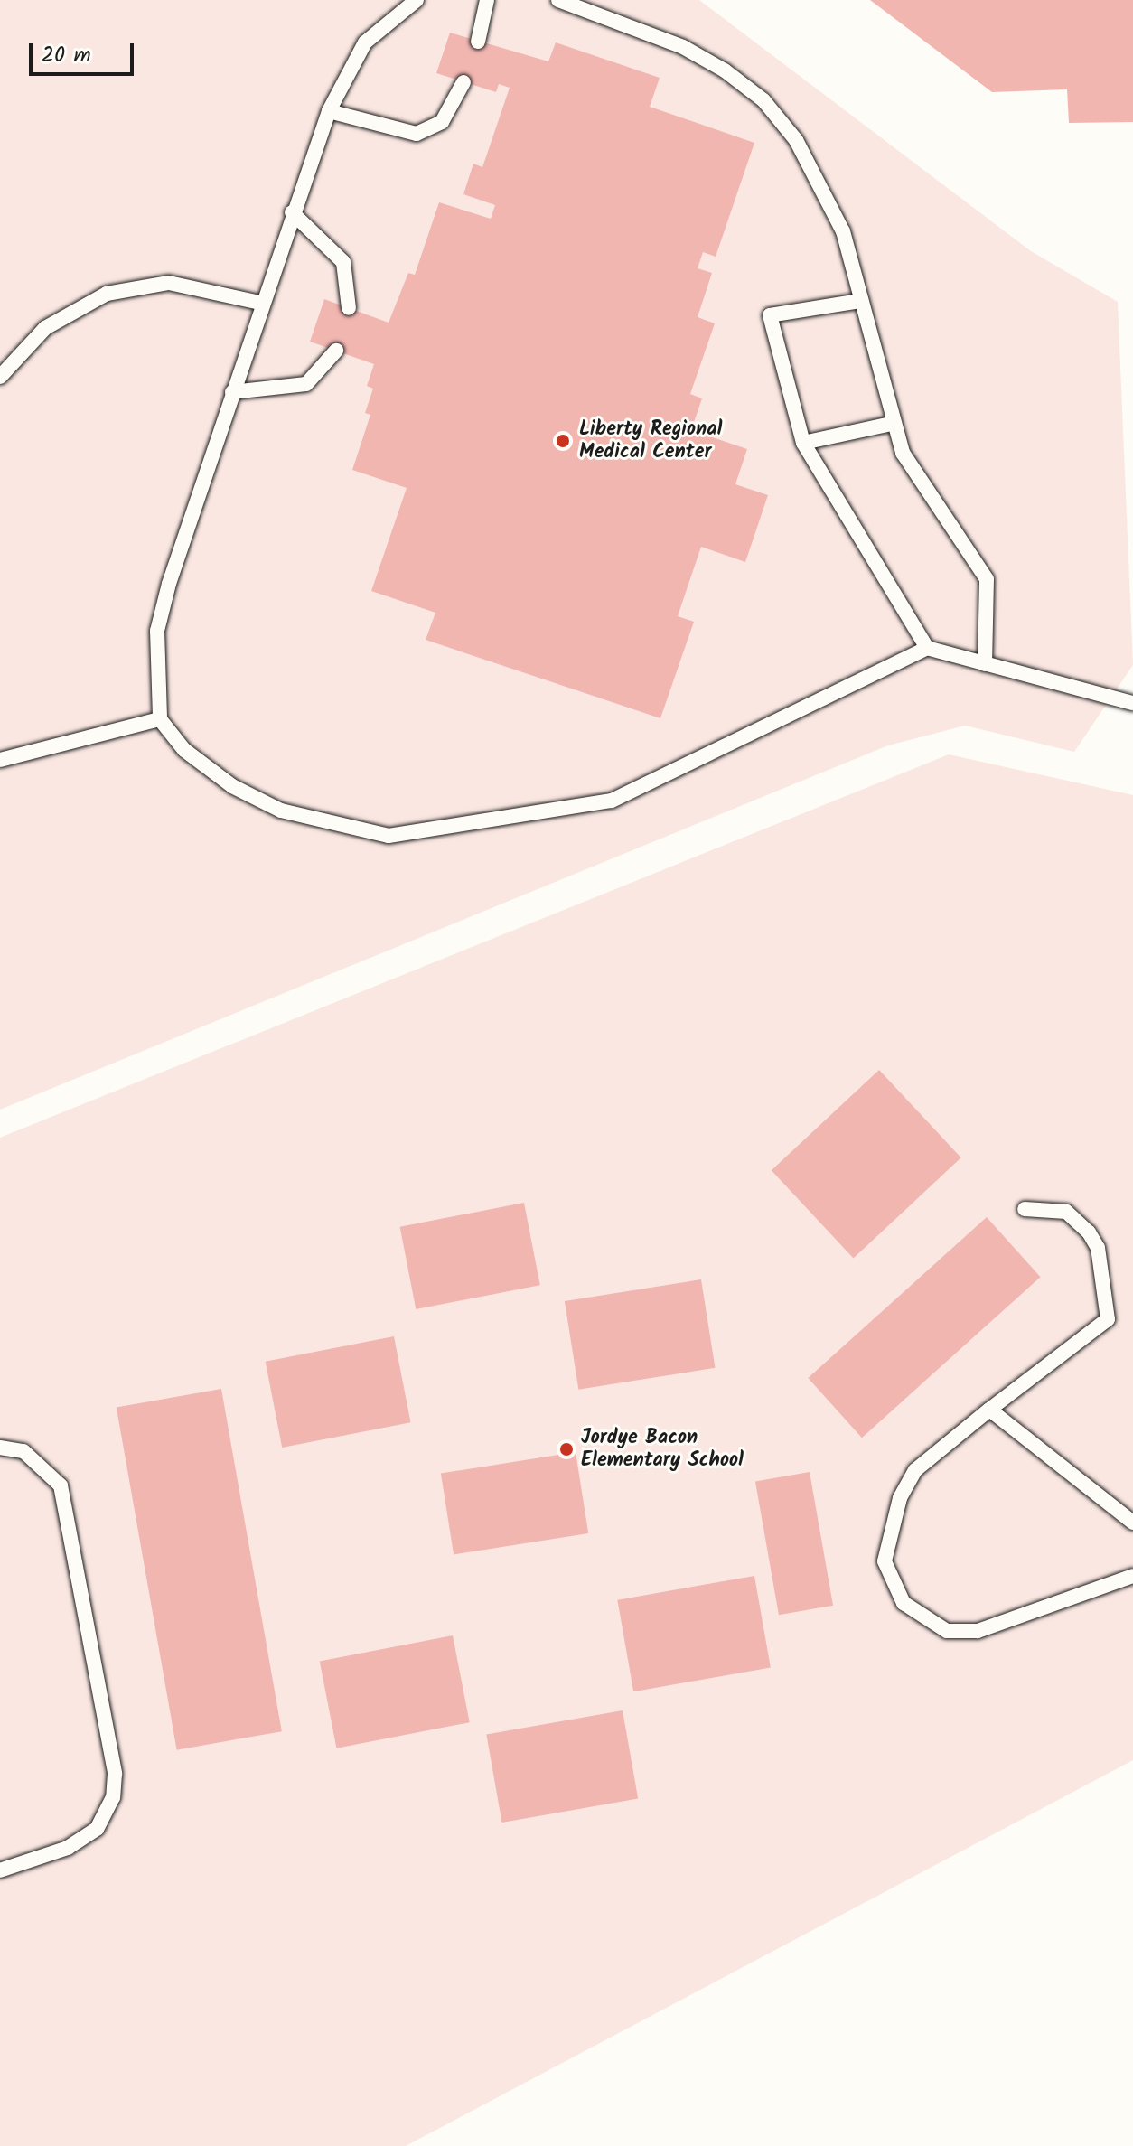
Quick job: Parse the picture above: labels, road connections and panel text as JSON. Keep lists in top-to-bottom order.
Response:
{
  "places": ["Liberty Regional Medical Center", "Jordye Bacon Elementary School"],
  "scale_bar": "20 m"
}
